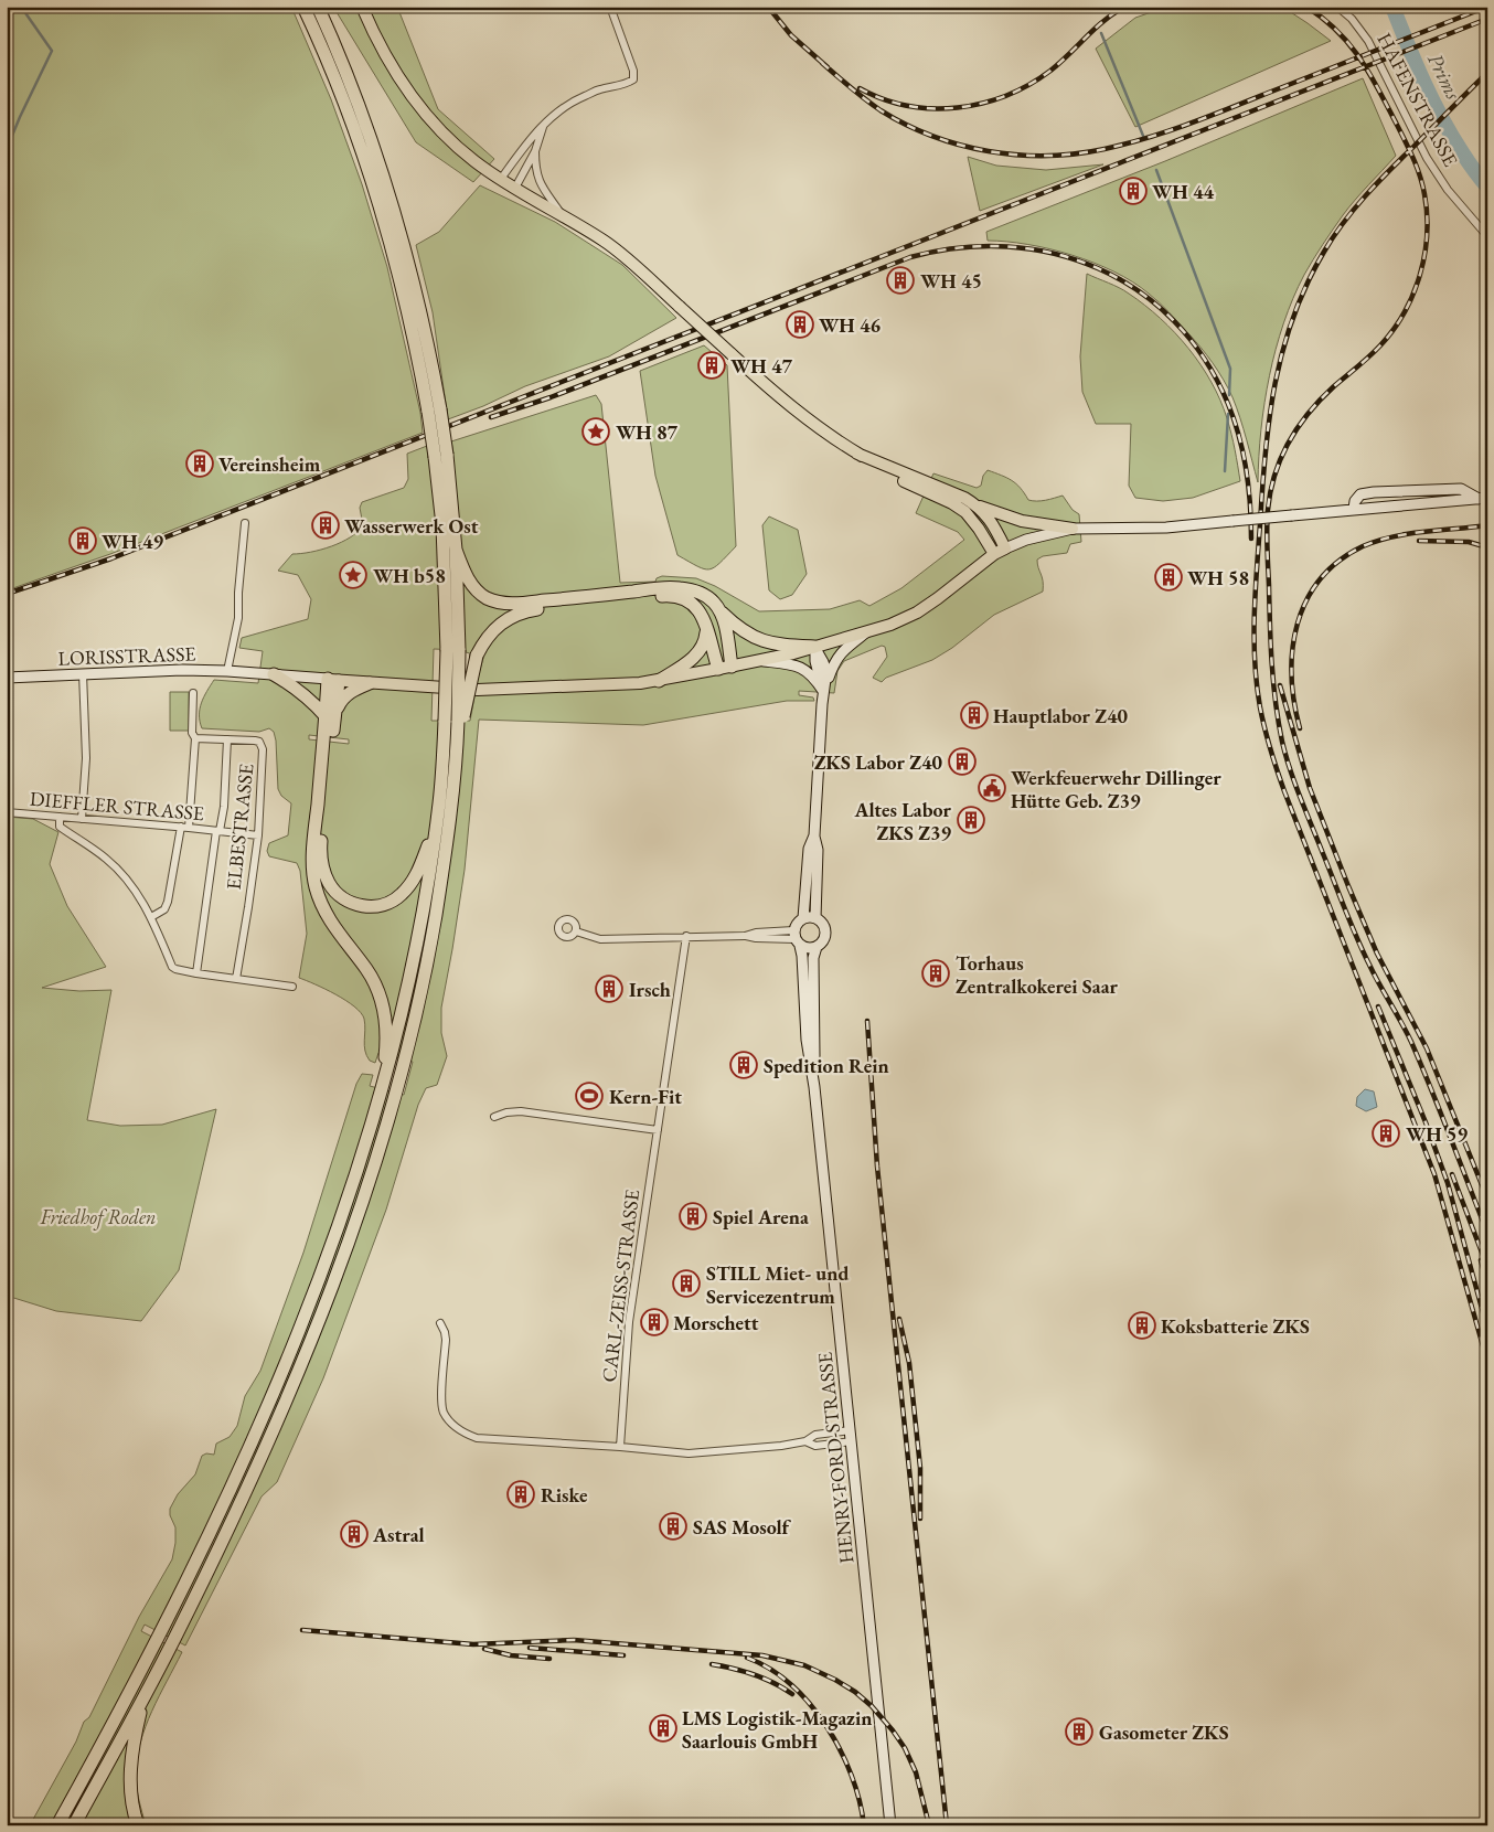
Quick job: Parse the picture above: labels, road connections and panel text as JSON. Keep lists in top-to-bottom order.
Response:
{
  "streets": {
    "street": [
      "HAFENSTRASSE",
      "LORISSTRASSE",
      "DIEFFLER STRASSE",
      "ELBESTRASSE",
      "CARL-ZEISS-STRASSE",
      "HENRY-FORD-STRASSE"
    ]
  },
  "crossings": [
    ["DIEFFLER STRASSE", "ELBESTRASSE"]
  ],
  "water": ["Prims"],
  "parks": ["Friedhof Roden"],
  "places": {
    "building": [
      "WH 44",
      "WH 45",
      "WH 46",
      "WH 47",
      "Vereinsheim",
      "Wasserwerk Ost",
      "WH 49",
      "WH 58",
      "Hauptlabor Z40",
      "ZKS Labor Z40",
      "Altes Labor ZKS Z39",
      "Torhaus Zentralkokerei Saar",
      "Irsch",
      "Spedition Rein",
      "WH 59",
      "Spiel Arena",
      "STILL Miet- und Servicezentrum",
      "Morschett",
      "Koksbatterie ZKS",
      "Riske",
      "SAS Mosolf",
      "Astral",
      "LMS Logistik-Magazin Saarlouis GmbH",
      "Gasometer ZKS"
    ],
    "place": ["WH 87", "WH b58"],
    "public building": ["Werkfeuerwehr Dillinger Hütte Geb. Z39"],
    "sports": ["Kern-Fit"]
  }
}
